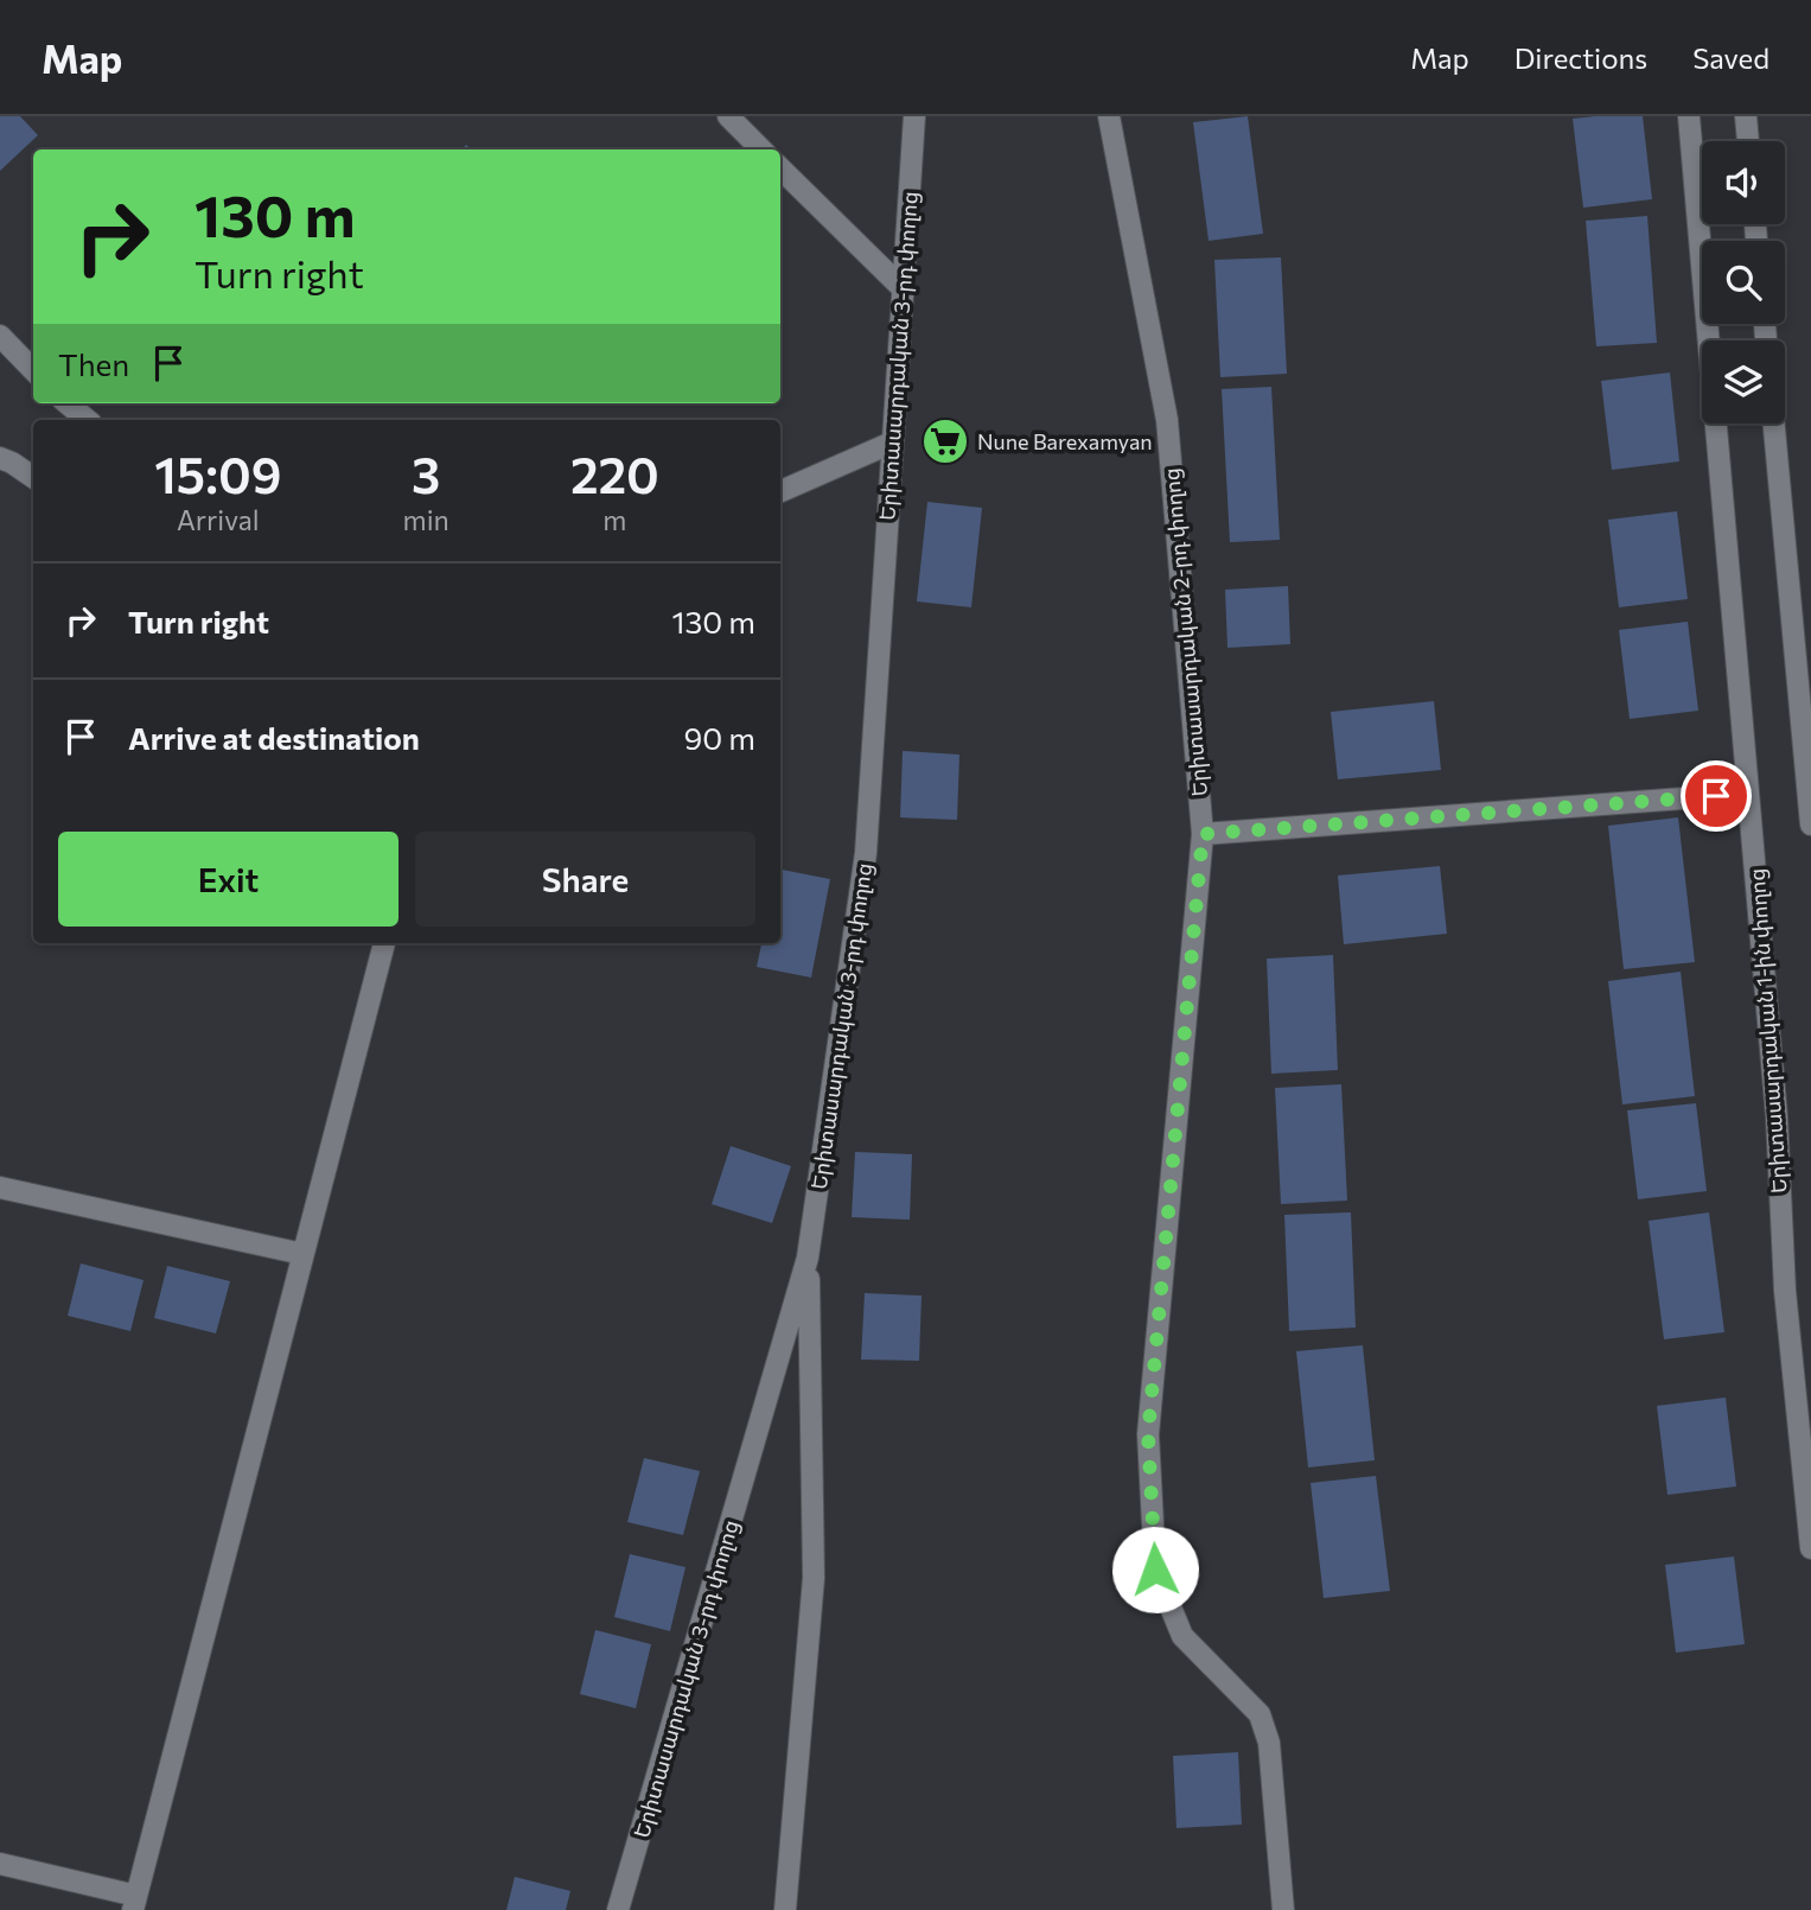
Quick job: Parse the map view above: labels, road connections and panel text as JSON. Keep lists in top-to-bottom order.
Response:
{
  "streets": {
    "street": ["Երիտասարդական 3-րդ փողոց", "Երիտասարդական 2-րդ փողոց", "Երիտասարդական 1-ին փողոց"]
  },
  "places": {
    "supermarket": ["Nune Barexamyan"]
  },
  "page": {
    "header": "Map",
    "nav": ["Map", "Directions", "Saved"],
    "turn": ["130 m", "Turn right"],
    "then": "Then",
    "eta": [
      "15:09",
      "Arrival",
      "3",
      "min",
      "220",
      "m"
    ],
    "list": [
      {
        "name": "Turn right",
        "value": "130 m"
      },
      {
        "name": "Arrive at destination",
        "value": "90 m"
      }
    ],
    "buttons": ["Exit", "Share"]
  }
}
